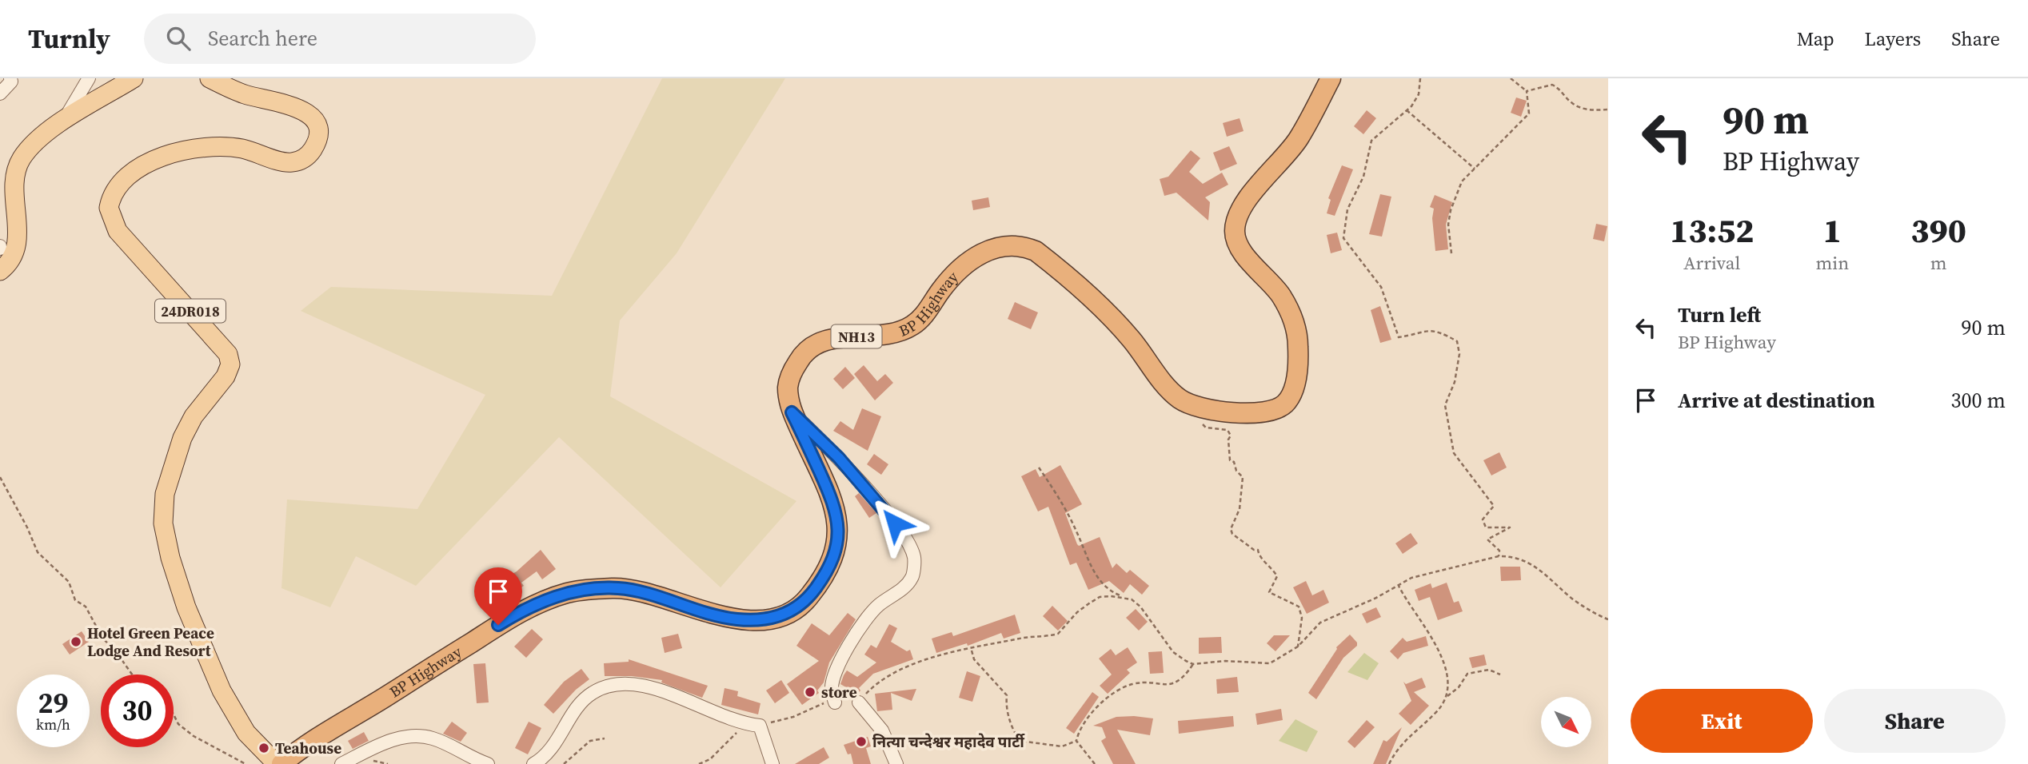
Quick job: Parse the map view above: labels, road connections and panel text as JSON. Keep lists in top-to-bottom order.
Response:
{
  "streets": {
    "highway": ["BP Highway", "NH13"],
    "main road": ["24DR018"]
  },
  "crossings": [
    ["BP Highway", "24DR018"]
  ],
  "places": [
    "Hotel Green Peace Lodge And Resort",
    "store",
    "नित्या चन्देश्वर महादेव पार्टी",
    "Teahouse"
  ],
  "north": "bottom right",
  "page": {
    "header": "Turnly",
    "search": "Search here",
    "nav": ["Map", "Layers", "Share"],
    "turn": ["90 m", "BP Highway"],
    "eta": [
      "13:52",
      "Arrival",
      "1",
      "min",
      "390",
      "m"
    ],
    "list": [
      {
        "name": "Turn left",
        "note": "BP Highway",
        "value": "90 m"
      },
      {
        "name": "Arrive at destination",
        "value": "300 m"
      }
    ],
    "speed": "29 km/h",
    "limit": "30",
    "buttons": ["Exit", "Share"]
  }
}
